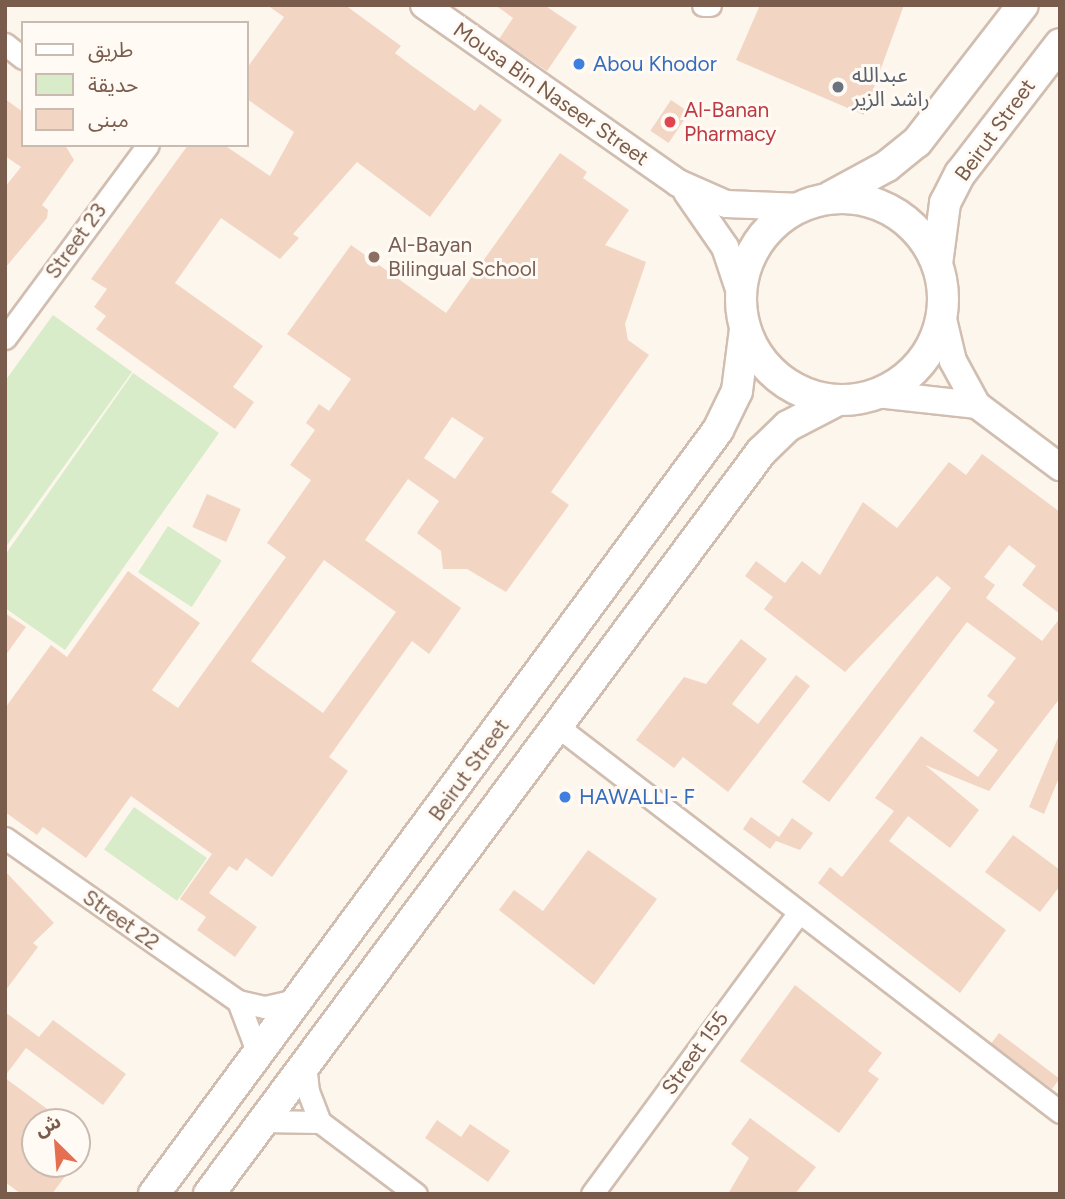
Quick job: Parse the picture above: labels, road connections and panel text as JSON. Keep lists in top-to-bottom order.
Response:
{
  "streets": {
    "main road": ["Beirut Street"],
    "street": [
      "Mousa Bin Naseer Street",
      "Street 23",
      "Street 22",
      "Street 155"
    ]
  },
  "crossings": [
    ["Mousa Bin Naseer Street", "Beirut Street"],
    ["Beirut Street", "Street 22"]
  ],
  "places": [
    "Abou Khodor",
    "عبدالله راشد الزير",
    "Al-Banan Pharmacy",
    "Al-Bayan Bilingual School",
    "HAWALLI- F"
  ],
  "legend": ["طريق", "حديقة", "مبنى"],
  "north": "top left"
}
